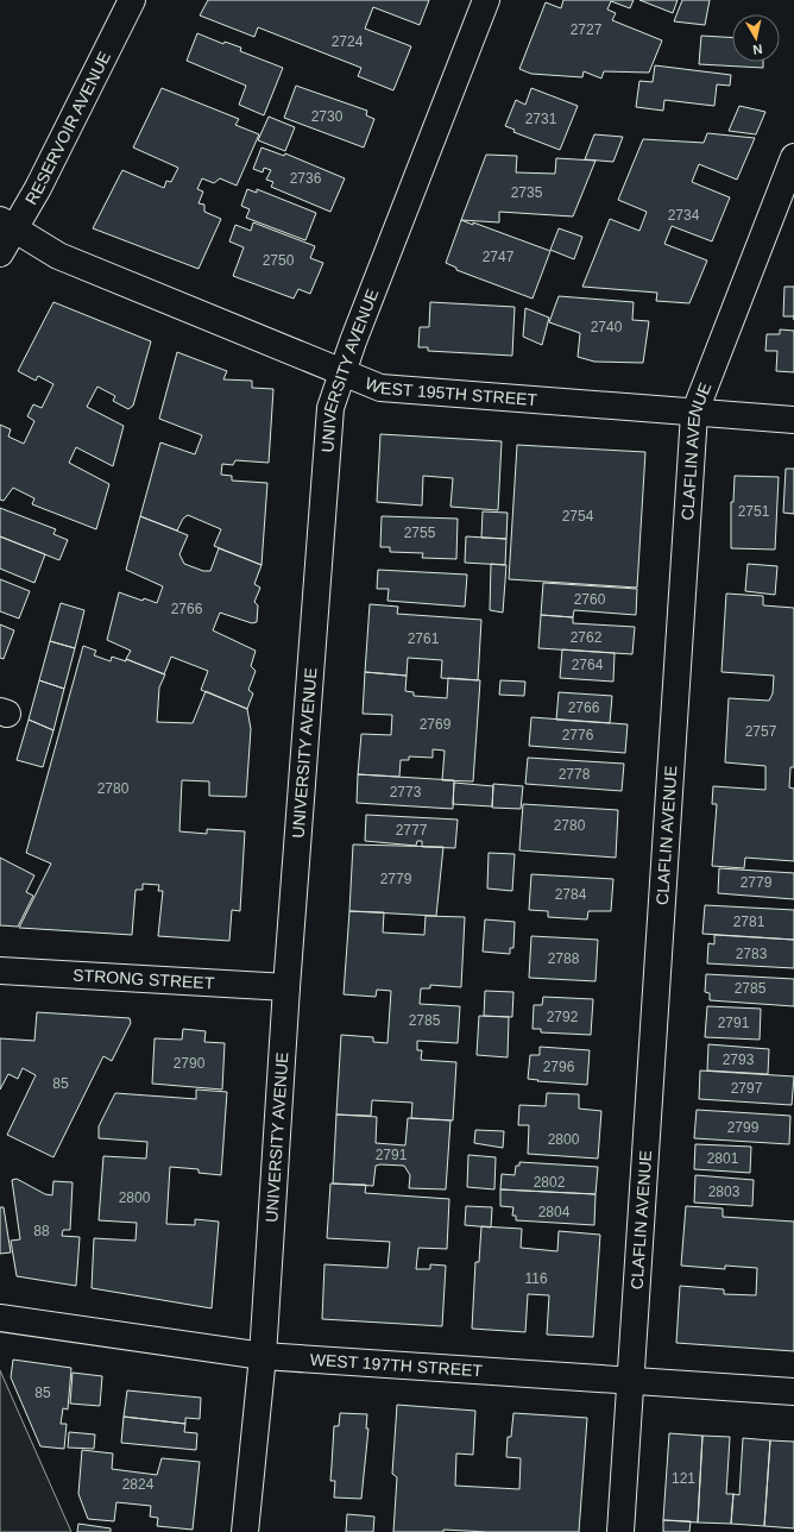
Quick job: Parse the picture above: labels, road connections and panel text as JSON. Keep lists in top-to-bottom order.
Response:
{
  "streets": {
    "street": [
      "RESERVOIR AVENUE",
      "UNIVERSITY AVENUE",
      "WEST 195TH STREET",
      "CLAFLIN AVENUE",
      "STRONG STREET",
      "WEST 197TH STREET"
    ]
  },
  "crossings": [
    ["RESERVOIR AVENUE", "WEST 195TH STREET"],
    ["UNIVERSITY AVENUE", "WEST 195TH STREET"],
    ["UNIVERSITY AVENUE", "STRONG STREET"],
    ["UNIVERSITY AVENUE", "WEST 197TH STREET"],
    ["WEST 195TH STREET", "CLAFLIN AVENUE"],
    ["CLAFLIN AVENUE", "WEST 197TH STREET"]
  ],
  "house_numbers": [
    "2727",
    "2724",
    "2730",
    "2731",
    "2736",
    "2735",
    "2734",
    "2747",
    "2750",
    "2740",
    "2751",
    "2754",
    "2755",
    "2760",
    "2766",
    "2762",
    "2761",
    "2764",
    "2766",
    "2769",
    "2757",
    "2776",
    "2778",
    "2780",
    "2773",
    "2780",
    "2777",
    "2779",
    "2779",
    "2784",
    "2781",
    "2783",
    "2788",
    "2785",
    "2792",
    "2785",
    "2791",
    "2793",
    "2790",
    "2796",
    "85",
    "2797",
    "2799",
    "2800",
    "2791",
    "2801",
    "2802",
    "2803",
    "2800",
    "2804",
    "88",
    "116",
    "85",
    "121",
    "2824"
  ],
  "north": "bottom"
}
